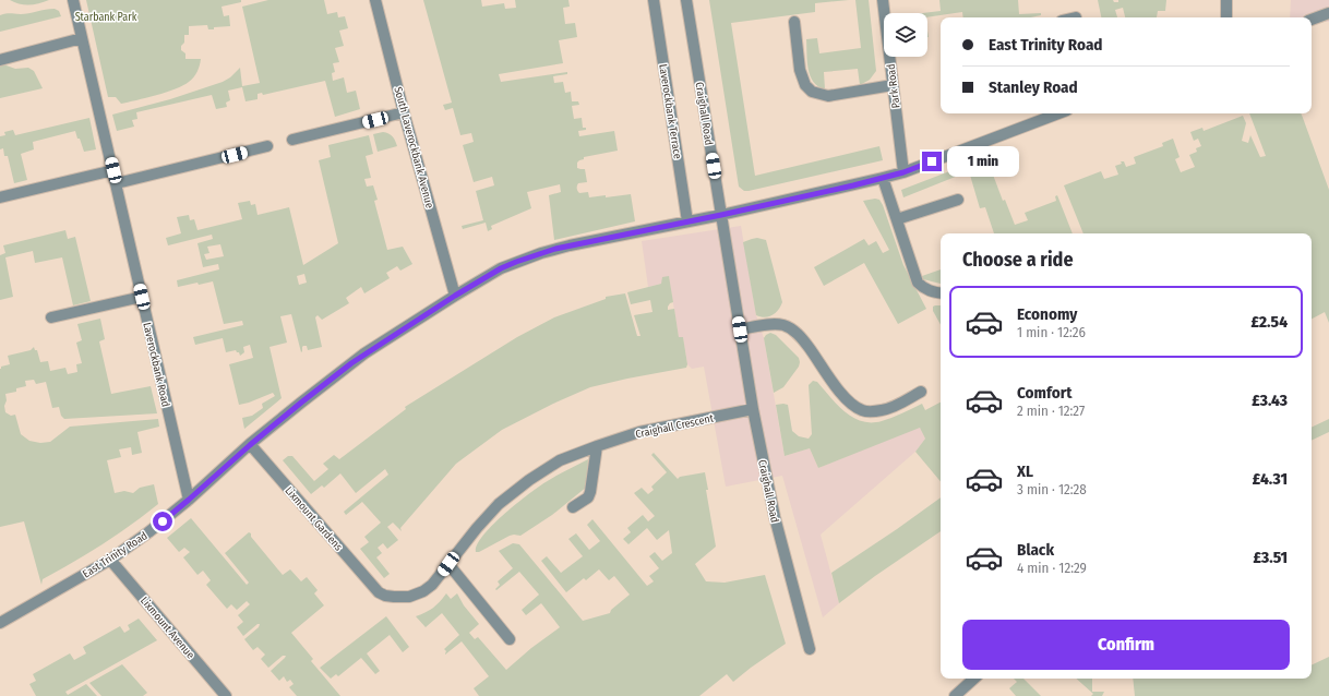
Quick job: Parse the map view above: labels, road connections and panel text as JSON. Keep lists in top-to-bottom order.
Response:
{
  "streets": {
    "street": [
      "Park Road",
      "Laverockbank Terrace",
      "Craighall Road",
      "South Laverockbank Avenue",
      "Laverockbank Road",
      "Craighall Crescent",
      "Lixmount Gardens",
      "East Trinity Road",
      "Lixmount Avenue"
    ]
  },
  "crossings": [
    ["Park Road", "East Trinity Road"],
    ["Laverockbank Terrace", "East Trinity Road"],
    ["Craighall Road", "Craighall Crescent"],
    ["Craighall Road", "East Trinity Road"],
    ["South Laverockbank Avenue", "East Trinity Road"],
    ["Laverockbank Road", "East Trinity Road"],
    ["Craighall Crescent", "Lixmount Gardens"],
    ["Lixmount Gardens", "East Trinity Road"],
    ["East Trinity Road", "Lixmount Avenue"]
  ],
  "parks": ["Starbank Park"],
  "page": {
    "banner": ["East Trinity Road", "Stanley Road"],
    "bubble": "1 min",
    "heading": "Choose a ride",
    "list": [
      {
        "name": "Economy",
        "note": "1 min · 12:26",
        "value": "£2.54"
      },
      {
        "name": "Comfort",
        "note": "2 min · 12:27",
        "value": "£3.43"
      },
      {
        "name": "XL",
        "note": "3 min · 12:28",
        "value": "£4.31"
      },
      {
        "name": "Black",
        "note": "4 min · 12:29",
        "value": "£3.51"
      }
    ],
    "buttons": "Confirm"
  }
}
